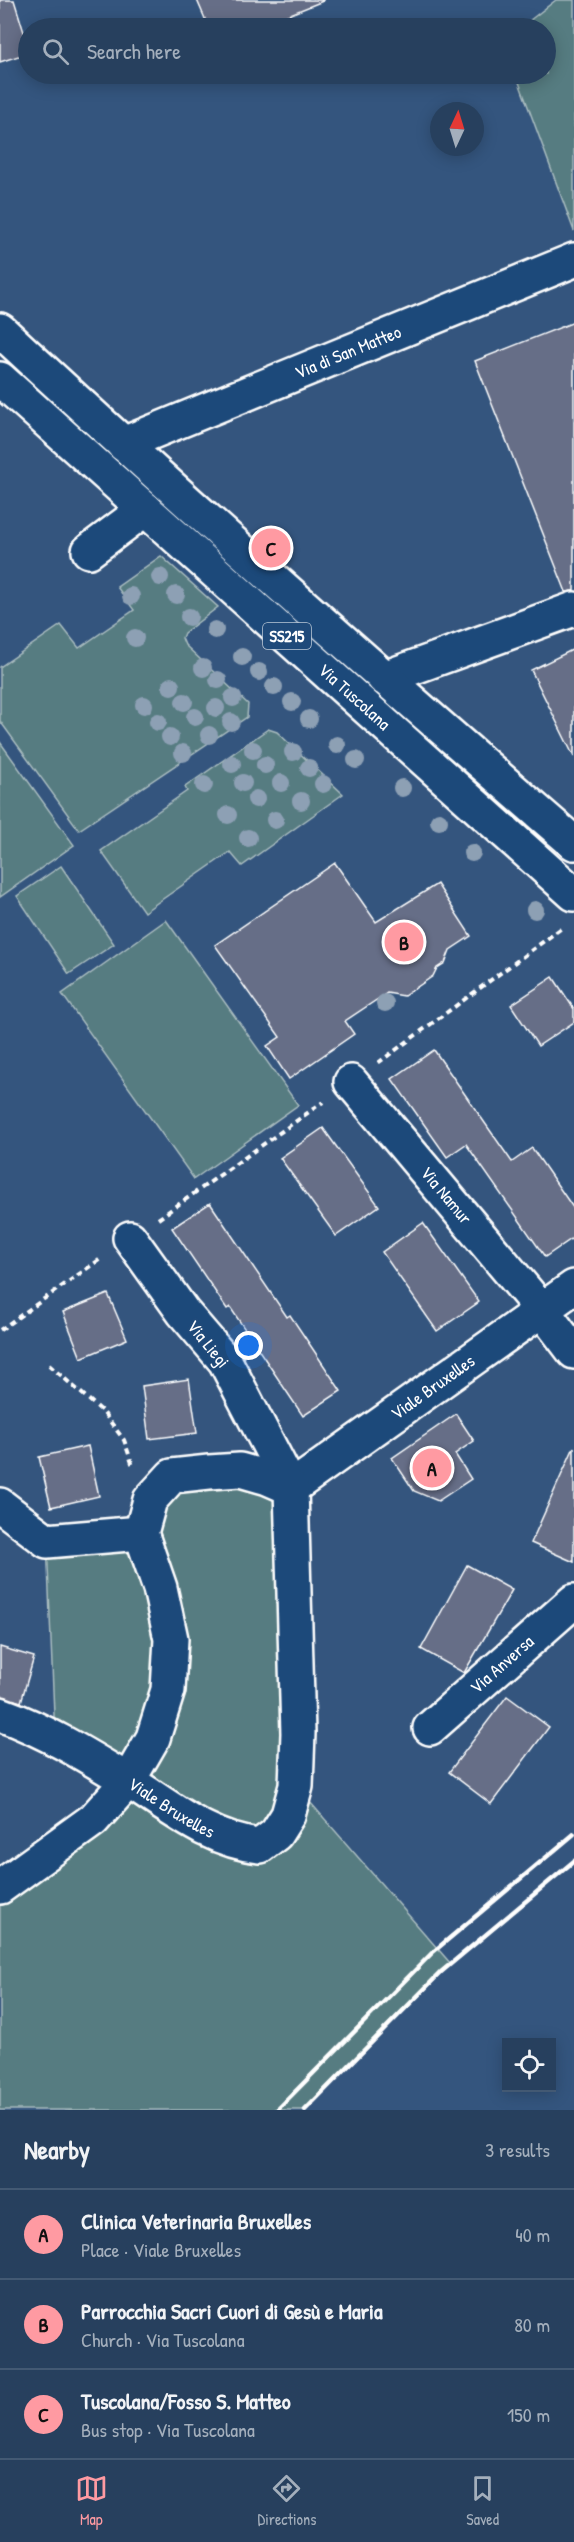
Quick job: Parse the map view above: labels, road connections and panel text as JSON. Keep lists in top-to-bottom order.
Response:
{
  "streets": {
    "street": [
      "Via di San Matteo",
      "SS215",
      "Via Tuscolana",
      "Via Namur",
      "Via Liegi",
      "Viale Bruxelles",
      "Via Anversa"
    ]
  },
  "crossings": [
    ["Via di San Matteo", "Via Tuscolana"],
    ["Via Namur", "Viale Bruxelles"],
    ["Via Liegi", "Viale Bruxelles"]
  ],
  "north": "top",
  "page": {
    "search": "Search here",
    "pins": ["C", "B", "A"],
    "heading": ["Nearby", "3 results"],
    "list": [
      {
        "mark": "A",
        "name": "Clinica Veterinaria Bruxelles",
        "note": "Place · Viale Bruxelles",
        "value": "40 m"
      },
      {
        "mark": "B",
        "name": "Parrocchia Sacri Cuori di Gesù e Maria",
        "note": "Church · Via Tuscolana",
        "value": "80 m"
      },
      {
        "mark": "C",
        "name": "Tuscolana/Fosso S. Matteo",
        "note": "Bus stop · Via Tuscolana",
        "value": "150 m"
      }
    ],
    "nav": ["Map", "Directions", "Saved"]
  }
}
